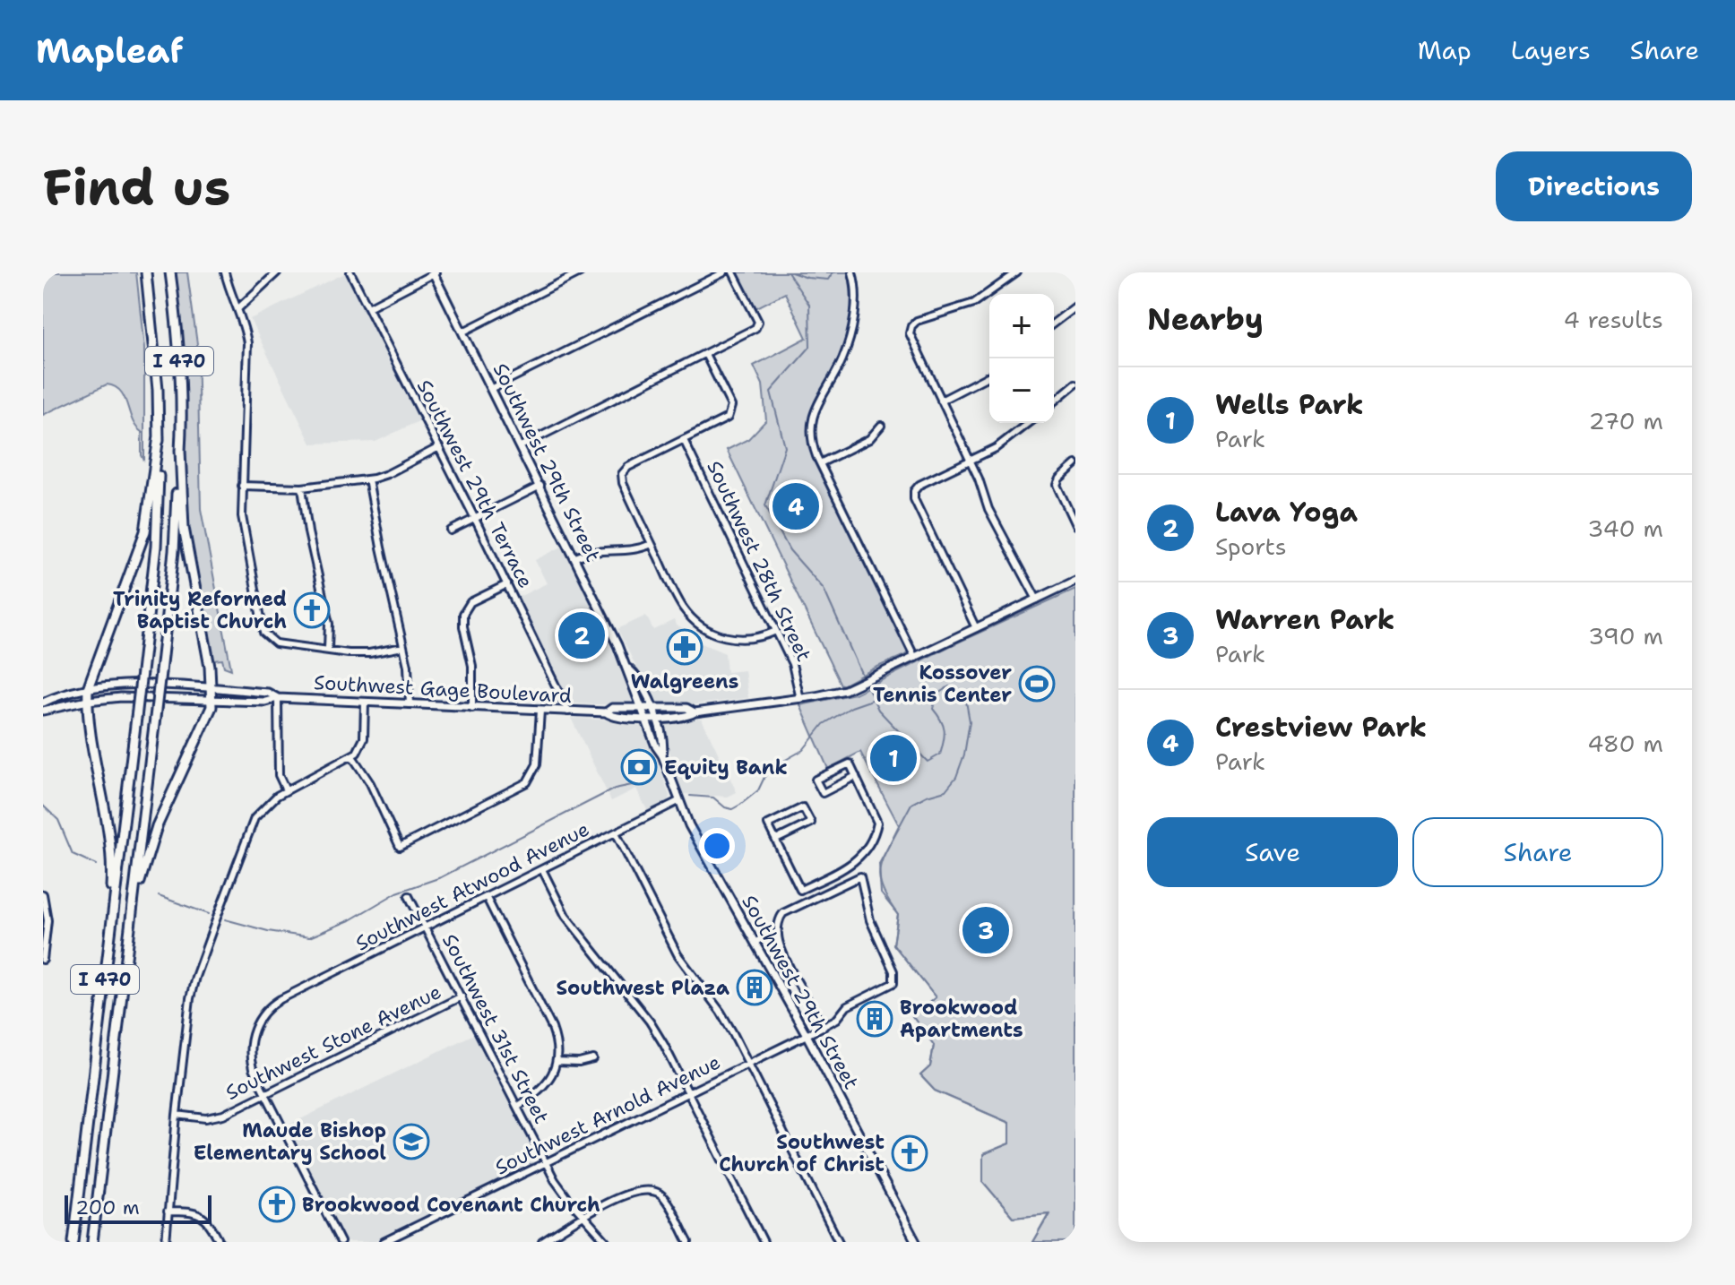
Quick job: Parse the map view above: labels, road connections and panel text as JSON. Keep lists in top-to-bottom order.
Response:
{
  "streets": {
    "highway": ["I 470"],
    "main road": ["Southwest 29th Street", "Southwest Gage Boulevard"],
    "street": [
      "Southwest 29th Terrace",
      "Southwest 28th Street",
      "Southwest Atwood Avenue",
      "Southwest 31st Street",
      "Southwest Stone Avenue",
      "Southwest Arnold Avenue"
    ]
  },
  "crossings": [
    ["Southwest 29th Street", "Southwest Gage Boulevard"],
    ["Southwest 29th Street", "Southwest Atwood Avenue"],
    ["Southwest 29th Street", "Southwest Arnold Avenue"],
    ["Southwest 29th Terrace", "Southwest Gage Boulevard"],
    ["Southwest 28th Street", "Southwest Gage Boulevard"],
    ["Southwest Atwood Avenue", "Southwest 31st Street"],
    ["Southwest Atwood Avenue", "Southwest Stone Avenue"],
    ["Southwest 31st Street", "Southwest Stone Avenue"],
    ["Southwest 31st Street", "Southwest Arnold Avenue"]
  ],
  "places": {
    "church": ["Trinity Reformed Baptist Church", "Southwest Church of Christ", "Brookwood Covenant Church"],
    "pharmacy": ["Walgreens"],
    "sports": ["Kossover Tennis Center"],
    "bank": ["Equity Bank"],
    "building": ["Southwest Plaza", "Brookwood Apartments"],
    "school or university": ["Maude Bishop Elementary School"]
  },
  "scale_bar": "200 m",
  "page": {
    "header": "Mapleaf",
    "nav": ["Map", "Layers", "Share"],
    "buttons": [
      "Directions",
      ["Save", "Share"]
    ],
    "title": "Find us",
    "heading": ["Nearby", "4 results"],
    "map_buttons": ["+", "−"],
    "list": [
      {
        "mark": "1",
        "name": "Wells Park",
        "note": "Park",
        "value": "270 m"
      },
      {
        "mark": "2",
        "name": "Lava Yoga",
        "note": "Sports",
        "value": "340 m"
      },
      {
        "mark": "3",
        "name": "Warren Park",
        "note": "Park",
        "value": "390 m"
      },
      {
        "mark": "4",
        "name": "Crestview Park",
        "note": "Park",
        "value": "480 m"
      }
    ],
    "pins": [
      "4",
      "2",
      "1",
      "3"
    ],
    "scale": "200 m"
  }
}
